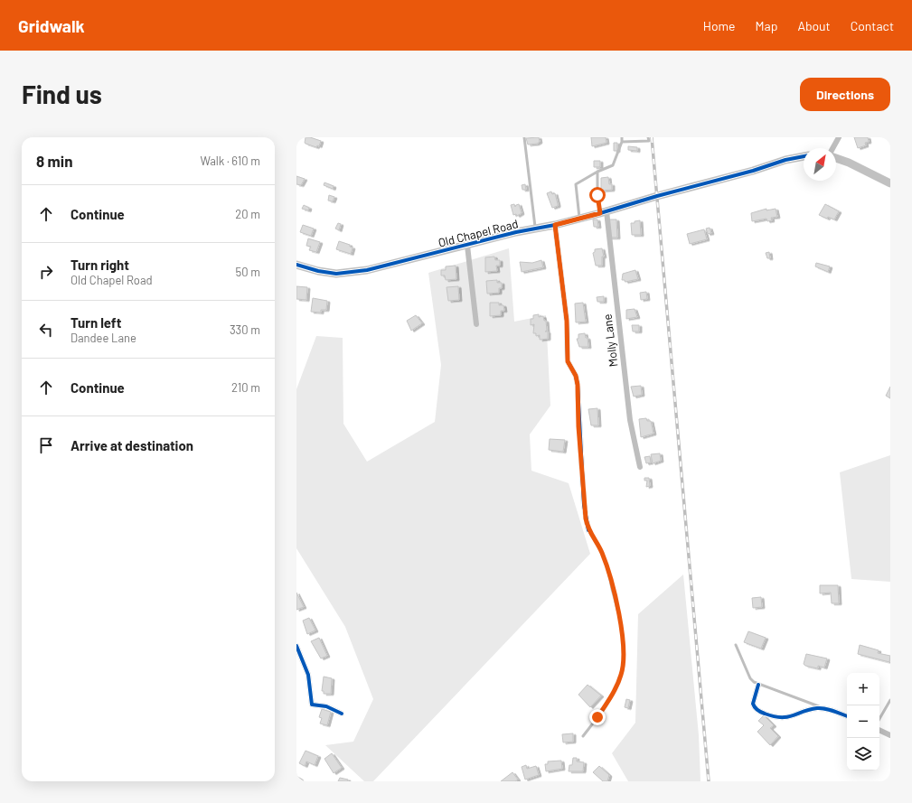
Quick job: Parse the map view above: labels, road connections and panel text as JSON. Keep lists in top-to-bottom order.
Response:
{
  "streets": {
    "street": ["Old Chapel Road", "Molly Lane"]
  },
  "crossings": [
    ["Old Chapel Road", "Molly Lane"]
  ],
  "north": "top right",
  "page": {
    "header": "Gridwalk",
    "nav": [
      "Home",
      "Map",
      "About",
      "Contact"
    ],
    "buttons": "Directions",
    "title": "Find us",
    "heading": ["8 min", "Walk · 610 m"],
    "list": [
      ["Continue", "20 m"],
      ["Turn right", "Old Chapel Road", "50 m"],
      ["Turn left", "Dandee Lane", "330 m"],
      ["Continue", "210 m"],
      "Arrive at destination"
    ],
    "map_buttons": ["+", "−"]
  }
}
